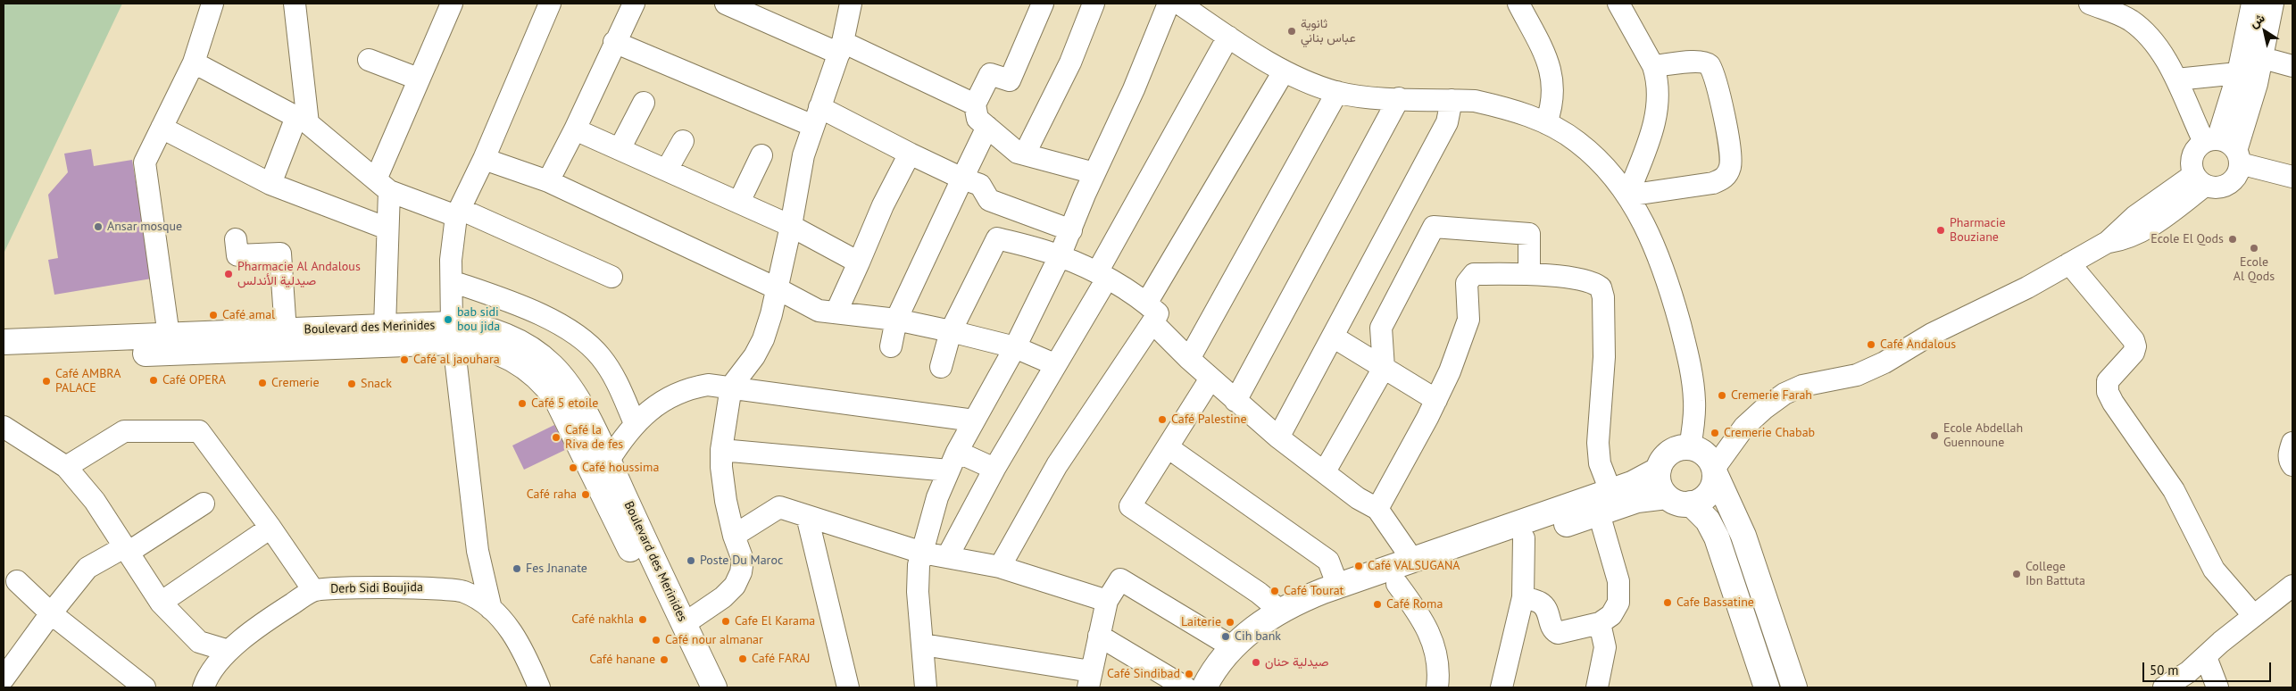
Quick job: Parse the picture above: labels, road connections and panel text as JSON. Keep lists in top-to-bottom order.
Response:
{
  "streets": {
    "main road": ["Boulevard des Merinides"],
    "street": ["Derb Sidi Boujida"]
  },
  "places": [
    "ثانوية عباس بناني",
    "Ansar mosque",
    "Pharmacie Bouziane",
    "Ecole El Qods",
    "Ecole Al Qods",
    "Pharmacie Al Andalous صيدلية الأندلس",
    "Café amal",
    "bab sidi bou jida",
    "Café Andalous",
    "Café al jaouhara",
    "Café OPERA",
    "Café AMBRA PALACE",
    "Cremerie",
    "Snack",
    "Cremerie Farah",
    "Café 5 etoile",
    "Café Palestine",
    "Cremerie Chabab",
    "Ecole Abdellah Guennoune",
    "Café la Riva de fes",
    "Café houssima",
    "Café raha",
    "Poste Du Maroc",
    "Café VALSUGANA",
    "Fes Jnanate",
    "College Ibn Battuta",
    "Café Tourat",
    "Cafe Bassatine",
    "Café Roma",
    "Café nakhla",
    "Cafe El Karama",
    "Laiterie",
    "Cih bank",
    "Café nour almanar",
    "Café FARAJ",
    "Café hanane",
    "صيدلية حنان",
    "Café Sindibad"
  ],
  "scale_bar": "50 m",
  "north": "top left"
}
